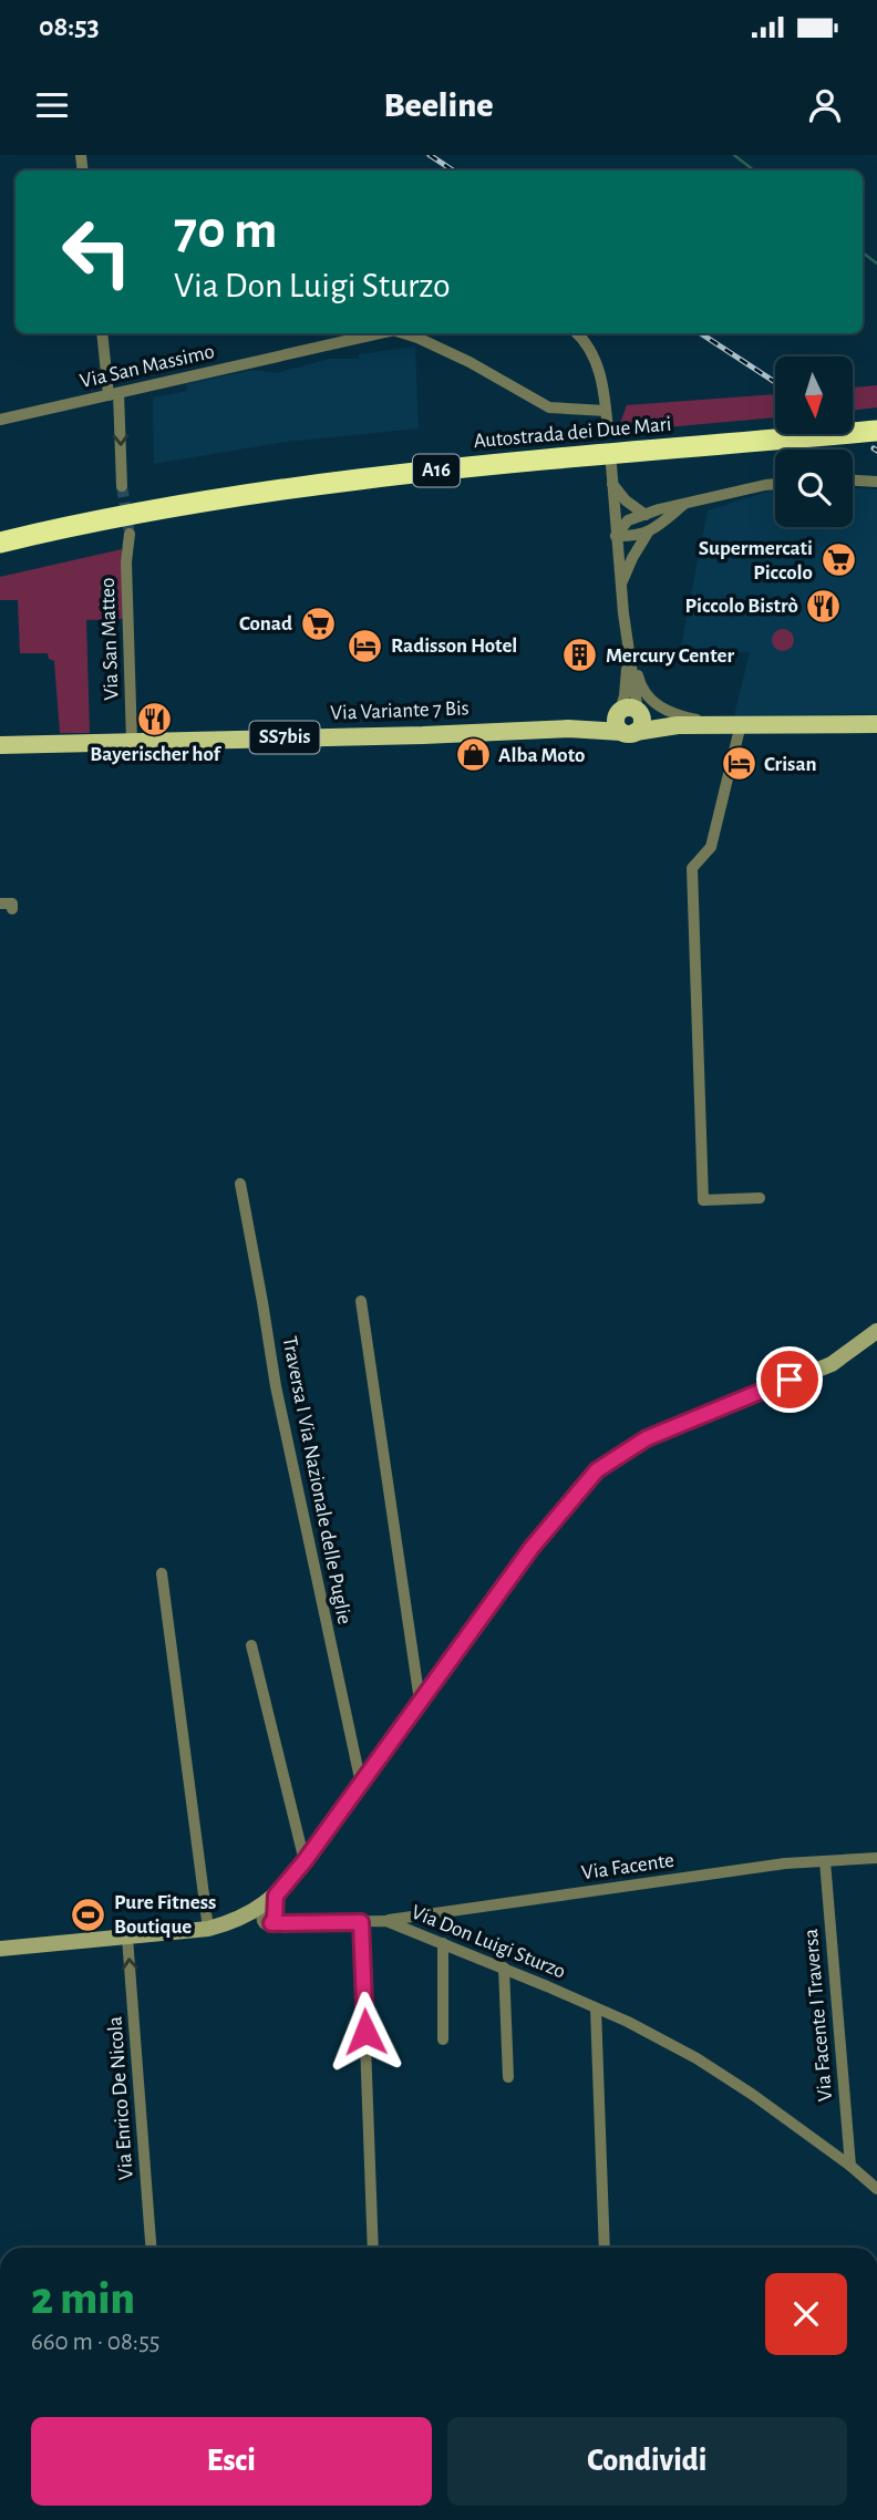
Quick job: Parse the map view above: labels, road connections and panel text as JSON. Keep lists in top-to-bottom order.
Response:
{
  "streets": {
    "highway": ["Autostrada dei Due Mari", "A16"],
    "main road": ["Via Variante 7 Bis", "SS7bis"],
    "street": [
      "Via San Massimo",
      "Via San Matteo",
      "Traversa I Via Nazionale delle Puglie",
      "Via Facente",
      "Via Don Luigi Sturzo",
      "Via Facente I Traversa",
      "Via Enrico De Nicola"
    ]
  },
  "crossings": [
    ["Via San Matteo", "Via Variante 7 Bis"],
    ["Via Facente", "Via Don Luigi Sturzo"],
    ["Via Facente", "Via Facente I Traversa"],
    ["Via Don Luigi Sturzo", "Via Facente I Traversa"]
  ],
  "one_way": ["Via Enrico De Nicola"],
  "places": {
    "supermarket": ["Supermercati Piccolo", "Conad"],
    "restaurant": ["Piccolo Bistrò", "Bayerischer hof"],
    "hotel": ["Radisson Hotel", "Crisan"],
    "building": ["Mercury Center"],
    "shop": ["Alba Moto"],
    "sports": ["Pure Fitness Boutique"]
  },
  "north": "bottom",
  "page": {
    "status": "08:53",
    "header": "Beeline",
    "turn": ["70 m", "Via Don Luigi Sturzo"],
    "heading": ["2 min", "660 m · 08:55"],
    "buttons": ["Esci", "Condividi"]
  }
}
